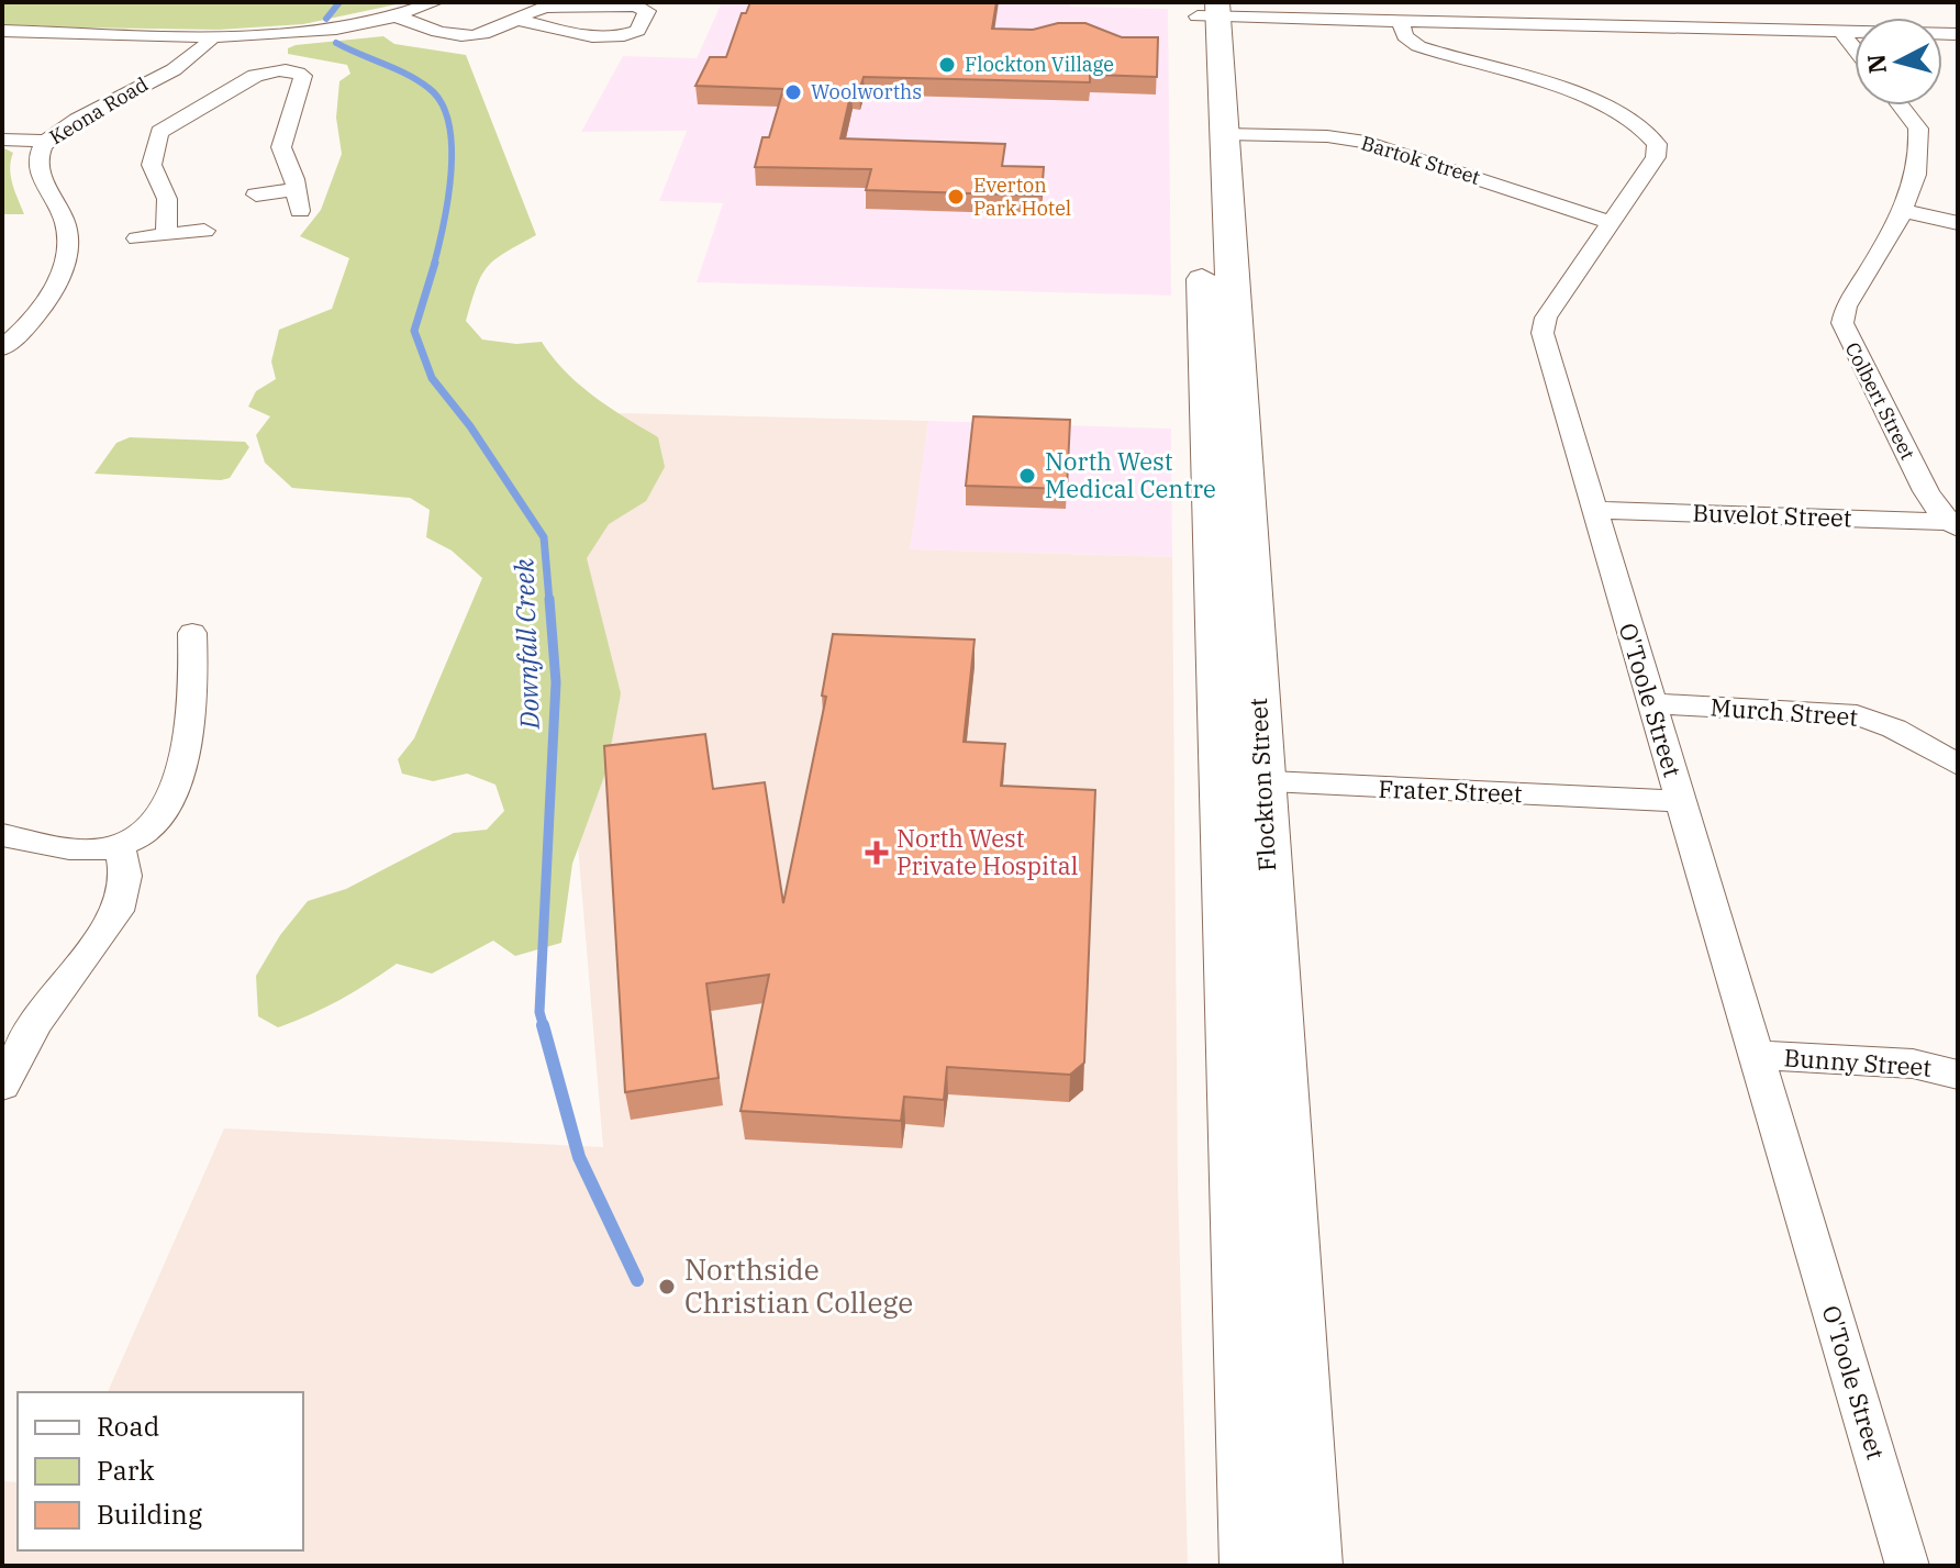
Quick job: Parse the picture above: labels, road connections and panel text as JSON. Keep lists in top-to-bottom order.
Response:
{
  "streets": {
    "street": [
      "Keona Road",
      "Bartok Street",
      "Colbert Street",
      "Buvelot Street",
      "O'Toole Street",
      "Murch Street",
      "Flockton Street",
      "Frater Street",
      "Bunny Street"
    ]
  },
  "crossings": [
    ["Bartok Street", "O'Toole Street"],
    ["Bartok Street", "Flockton Street"],
    ["Colbert Street", "Buvelot Street"],
    ["Buvelot Street", "O'Toole Street"],
    ["O'Toole Street", "Murch Street"],
    ["O'Toole Street", "Frater Street"],
    ["O'Toole Street", "Bunny Street"],
    ["Flockton Street", "Frater Street"]
  ],
  "water": ["Downfall Creek"],
  "places": {
    "other": [
      "Flockton Village",
      "Woolworths",
      "Everton Park Hotel",
      "North West Medical Centre",
      "Northside Christian College"
    ],
    "health": ["North West Private Hospital"]
  },
  "legend": ["Road", "Park", "Building"],
  "north": "left"
}
